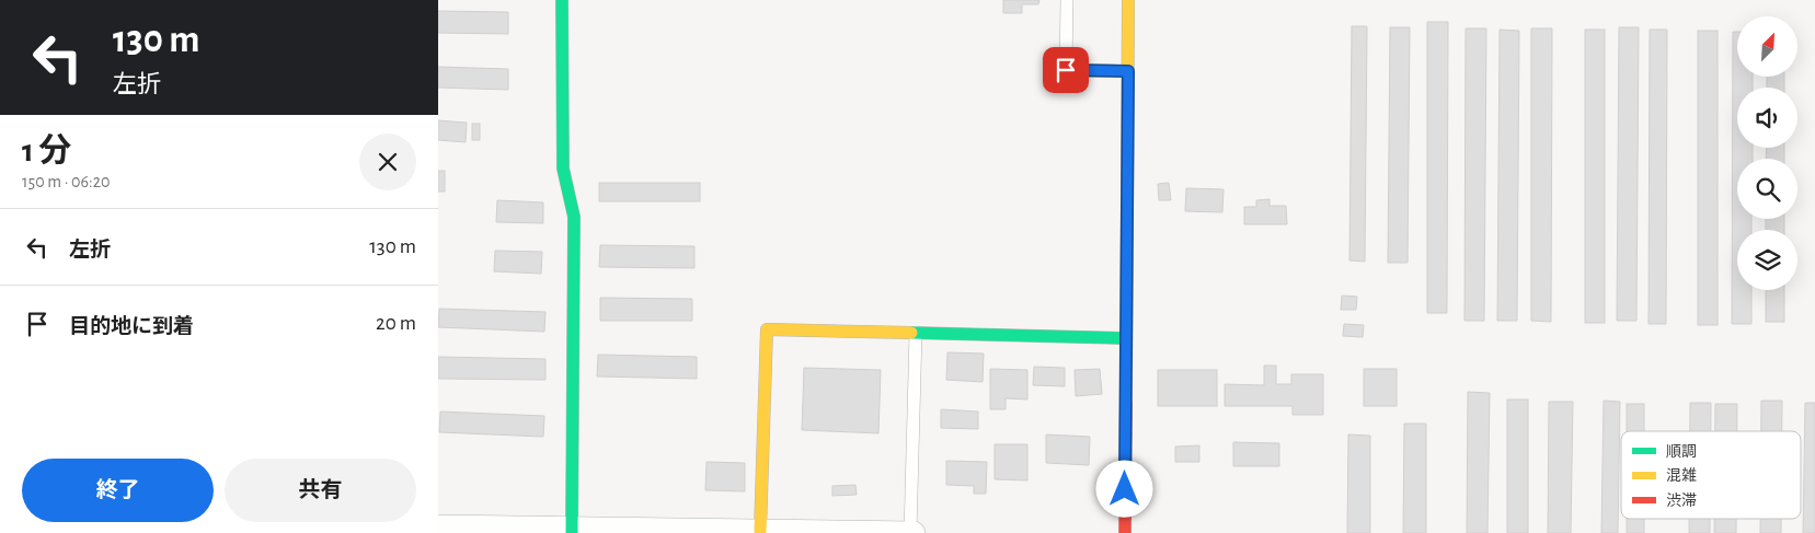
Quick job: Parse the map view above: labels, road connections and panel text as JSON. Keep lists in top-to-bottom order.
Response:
{
  "legend": ["順調", "混雑", "渋滞"],
  "north": "top right",
  "page": {
    "turn": ["130 m", "左折"],
    "heading": ["1 分", "150 m · 06:20"],
    "list": [
      {
        "name": "左折",
        "value": "130 m"
      },
      {
        "name": "目的地に到着",
        "value": "20 m"
      }
    ],
    "buttons": ["終了", "共有"]
  }
}
